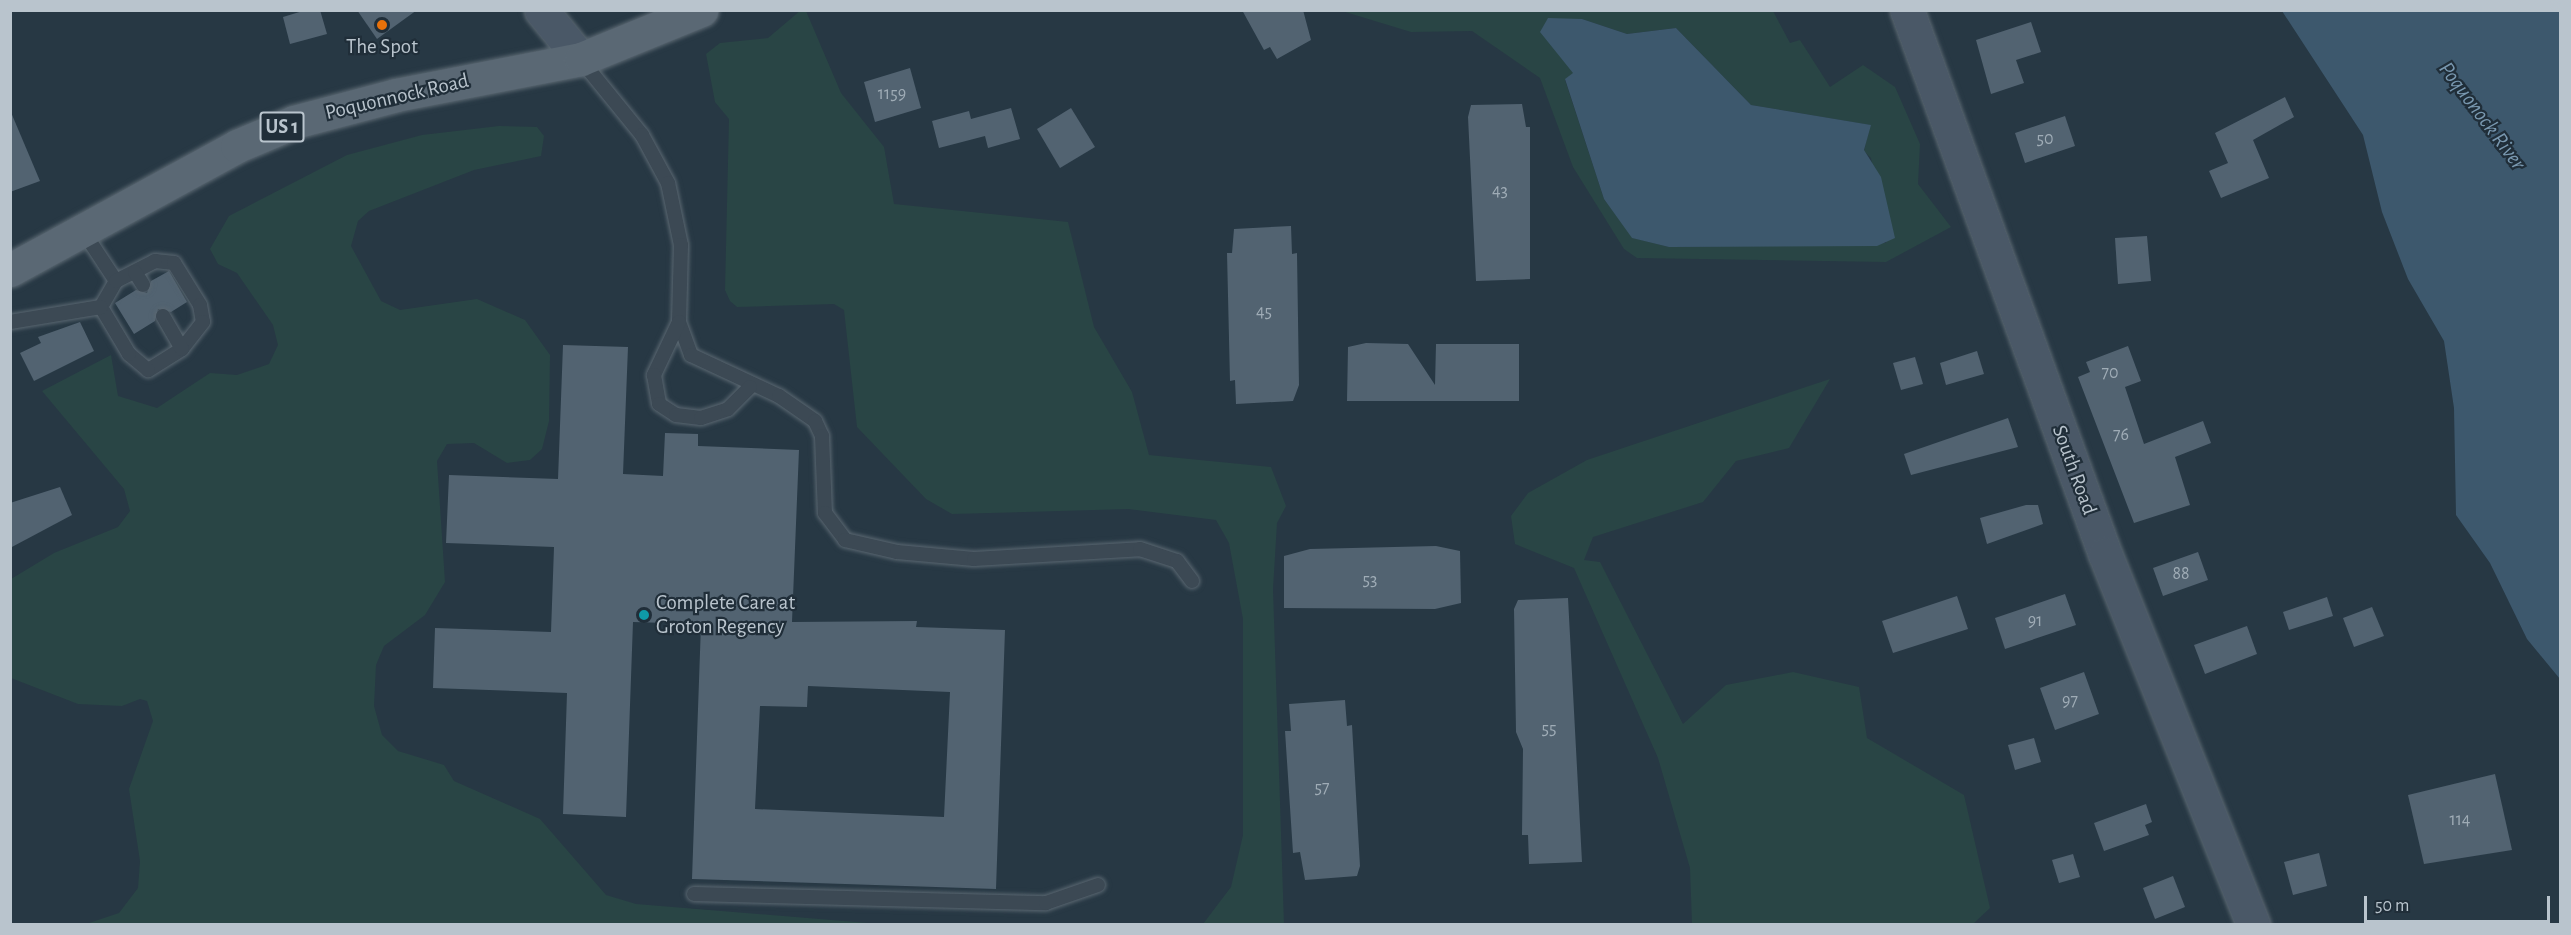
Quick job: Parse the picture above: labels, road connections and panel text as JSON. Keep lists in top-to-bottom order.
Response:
{
  "streets": {
    "main road": ["Poquonnock Road", "US 1", "South Road"]
  },
  "water": ["Poquonock River"],
  "places": ["The Spot", "Complete Care at Groton Regency"],
  "house_numbers": [
    "1159",
    "50",
    "43",
    "45",
    "70",
    "76",
    "88",
    "53",
    "91",
    "97",
    "55",
    "57",
    "114"
  ],
  "scale_bar": "50 m"
}
